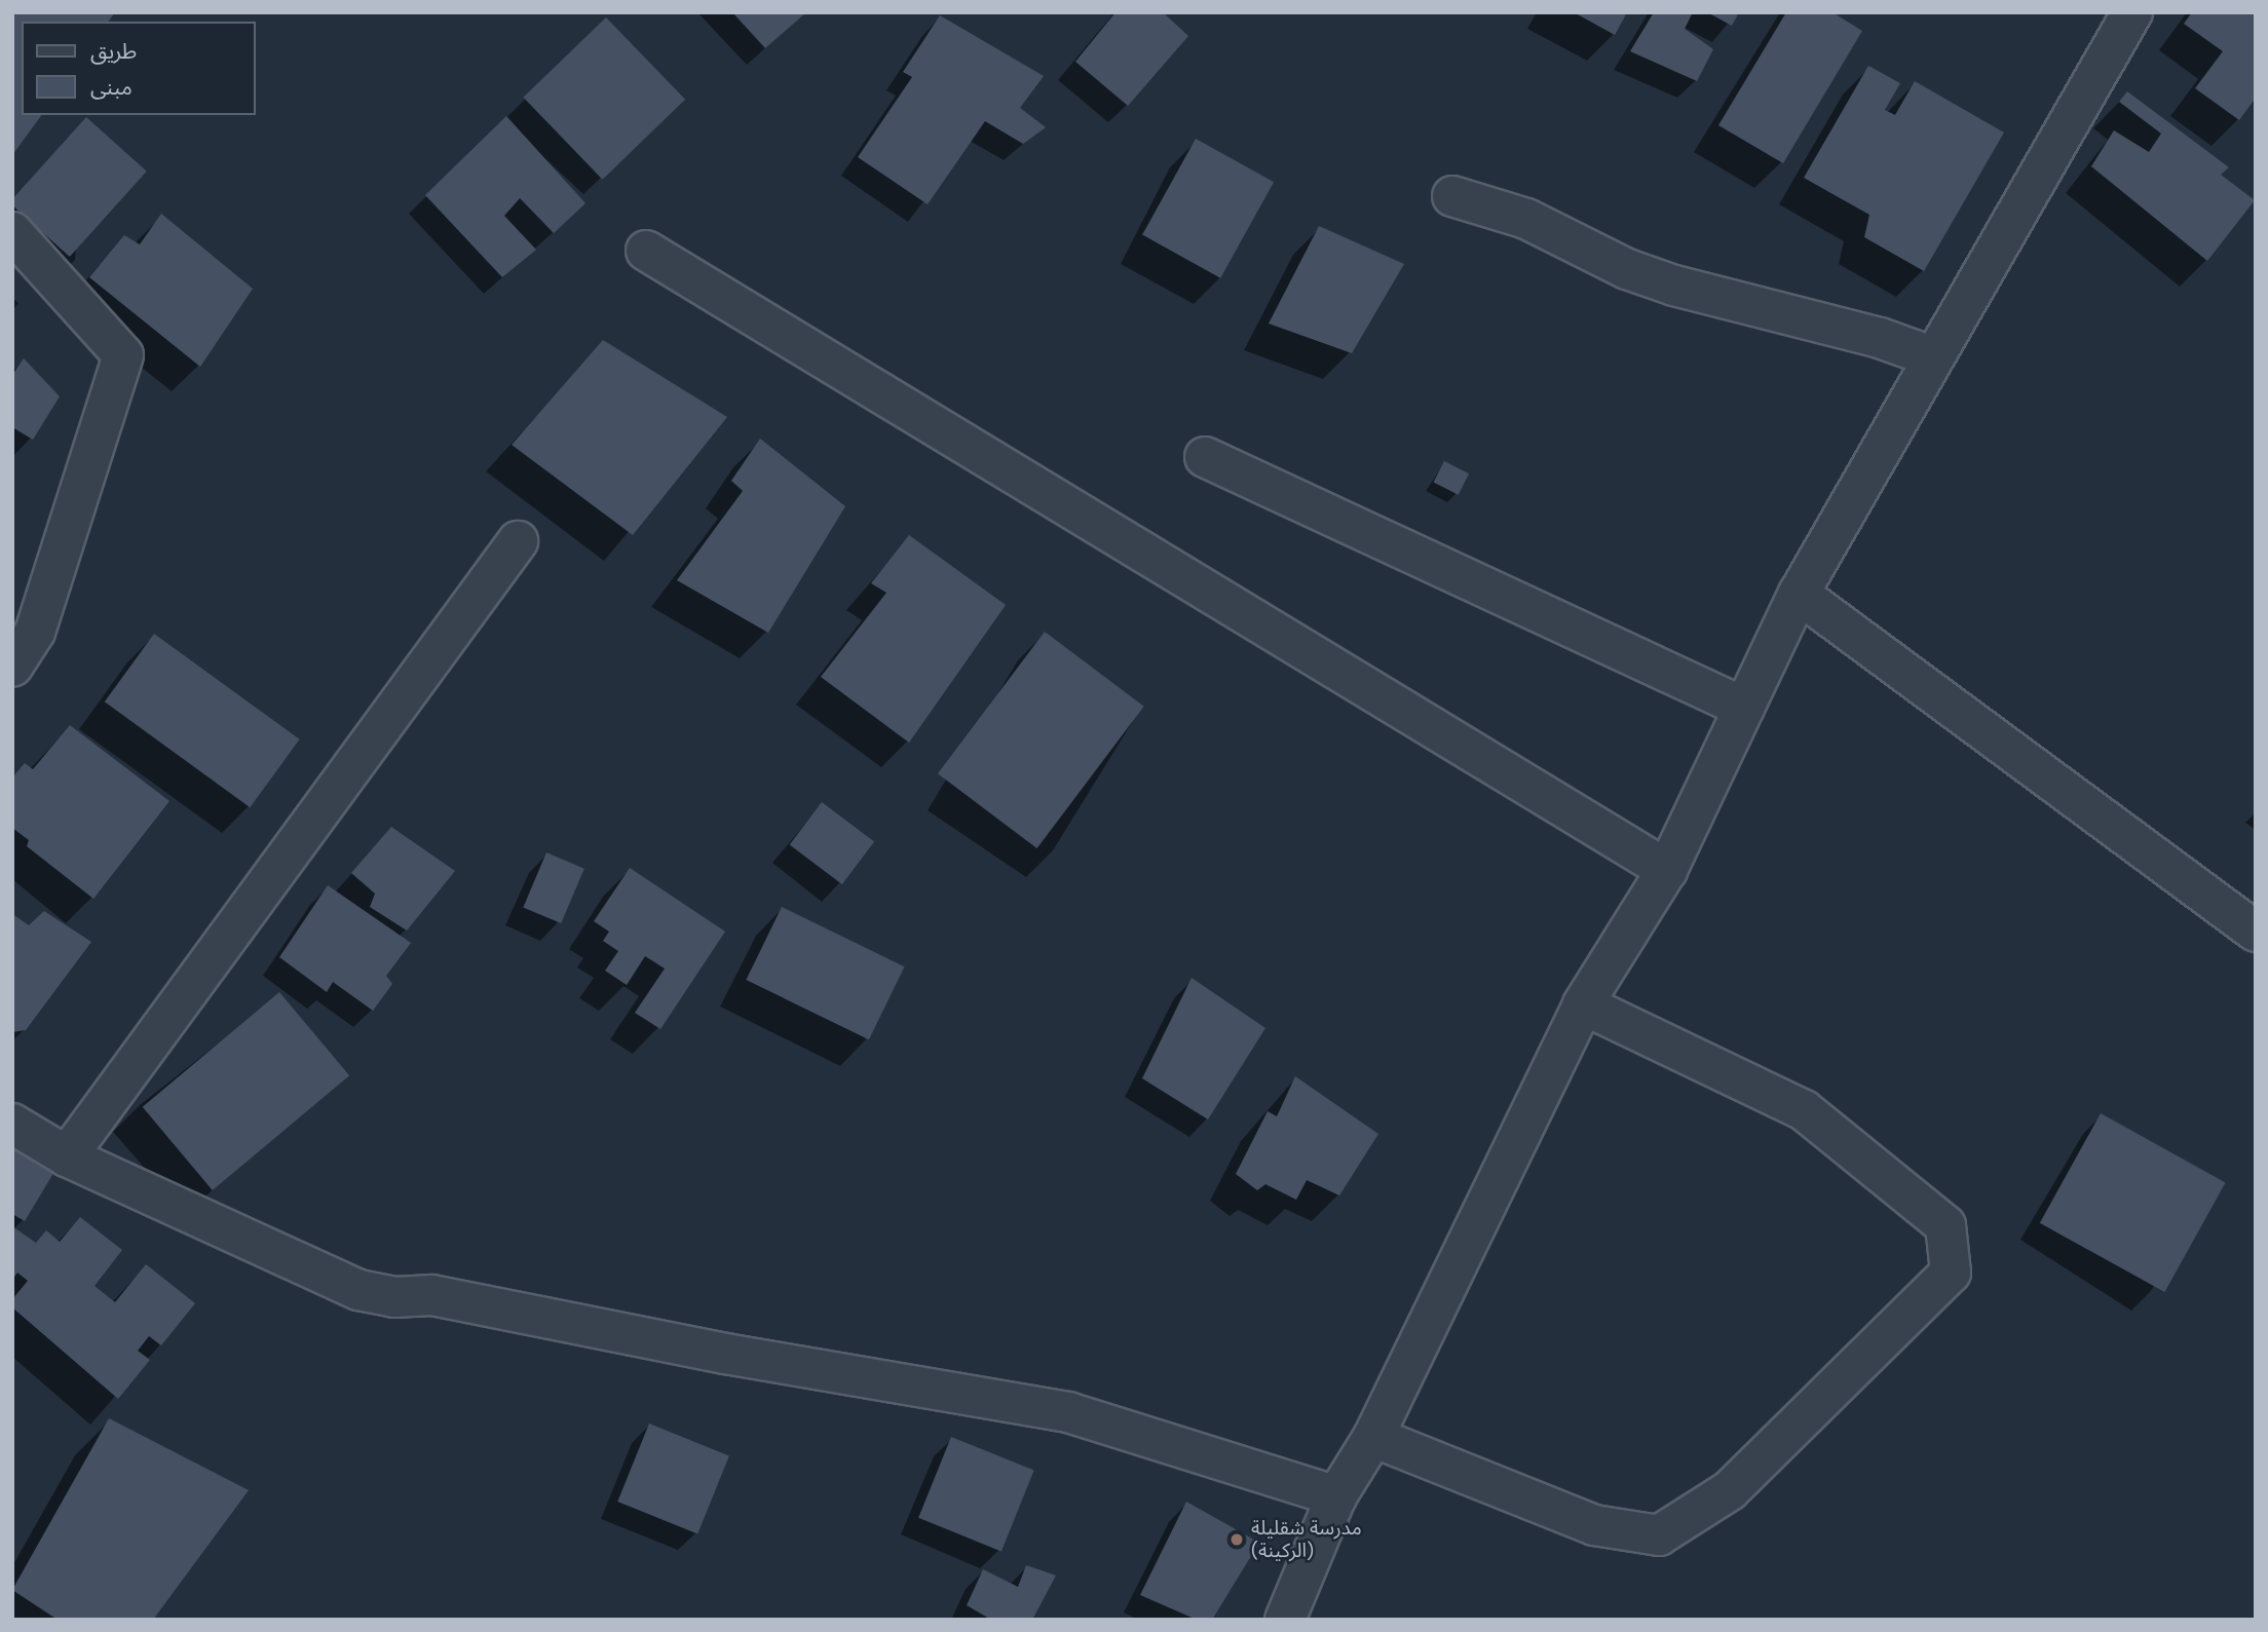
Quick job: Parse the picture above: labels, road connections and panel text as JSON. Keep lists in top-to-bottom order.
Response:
{
  "places": ["مدرسة شقليلة (الركينة)"],
  "legend": ["طريق", "مبنى"]
}
